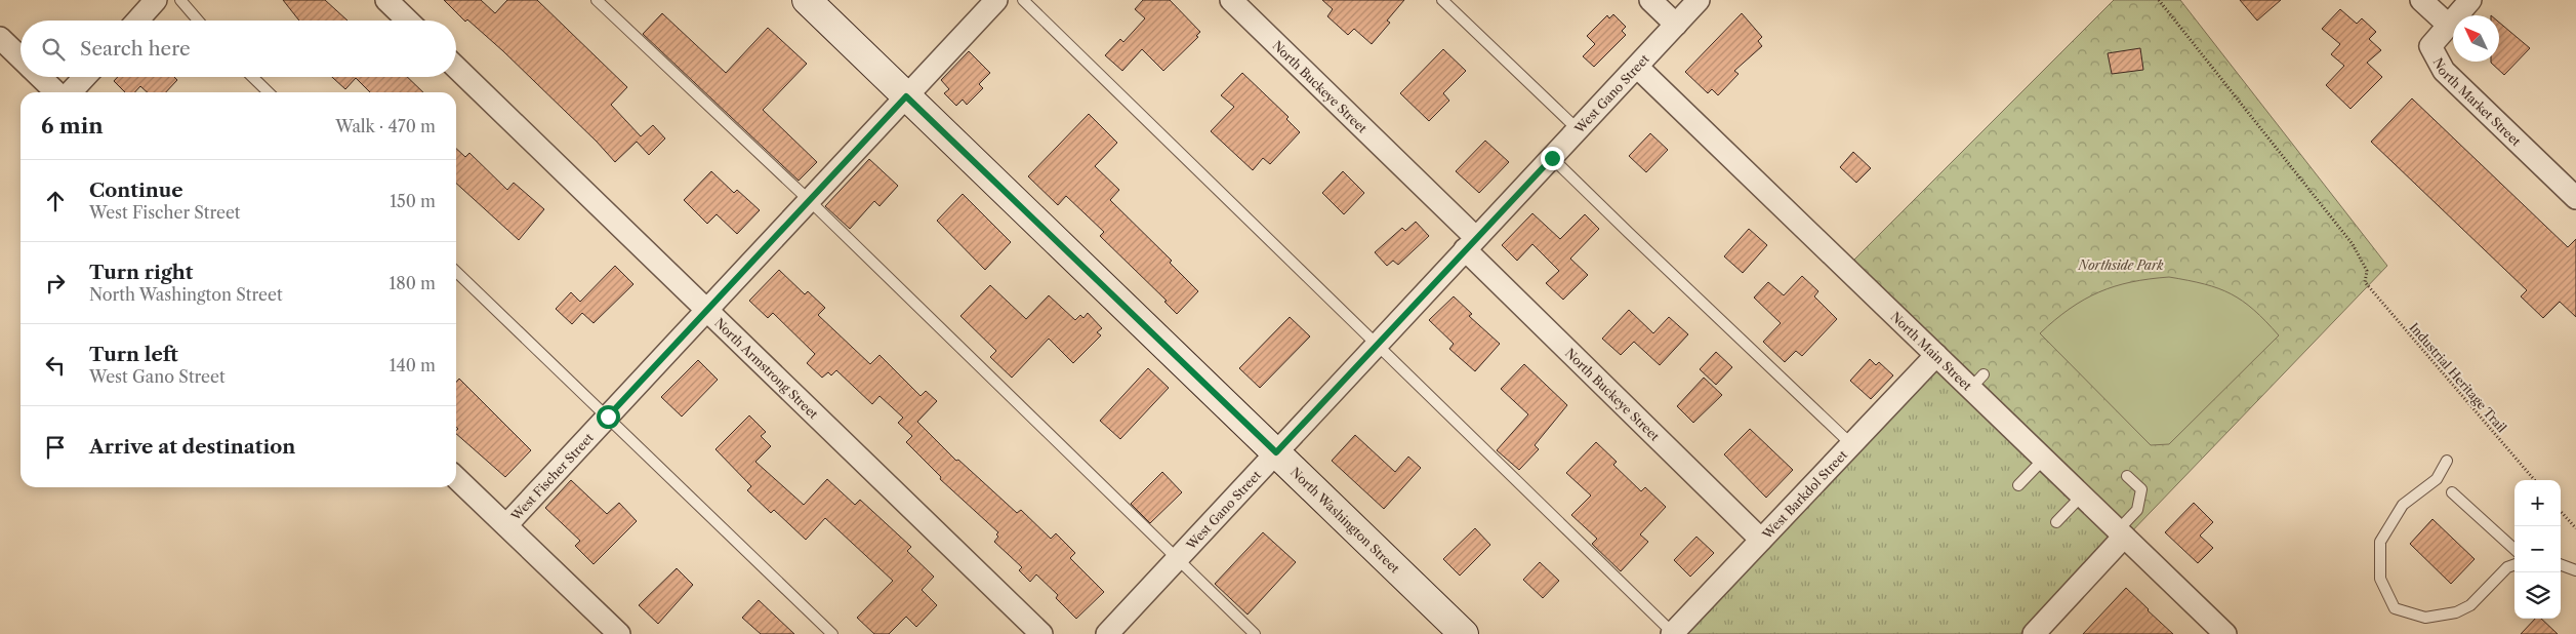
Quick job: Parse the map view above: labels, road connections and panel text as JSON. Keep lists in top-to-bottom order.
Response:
{
  "streets": {
    "main road": ["North Washington Street"],
    "street": [
      "North Buckeye Street",
      "West Gano Street",
      "North Market Street",
      "North Main Street",
      "North Armstrong Street",
      "West Fischer Street",
      "West Barkdol Street"
    ],
    "path": ["Industrial Heritage Trail"]
  },
  "crossings": [
    ["North Buckeye Street", "West Gano Street"],
    ["North Buckeye Street", "West Barkdol Street"],
    ["West Gano Street", "North Main Street"],
    ["West Gano Street", "North Washington Street"],
    ["North Main Street", "West Barkdol Street"],
    ["North Armstrong Street", "West Fischer Street"],
    ["West Fischer Street", "North Washington Street"]
  ],
  "parks": ["Northside Park"],
  "north": "top left",
  "page": {
    "search": "Search here",
    "heading": ["6 min", "Walk · 470 m"],
    "list": [
      ["Continue", "West Fischer Street", "150 m"],
      ["Turn right", "North Washington Street", "180 m"],
      ["Turn left", "West Gano Street", "140 m"],
      "Arrive at destination"
    ],
    "map_buttons": ["+", "−"]
  }
}
